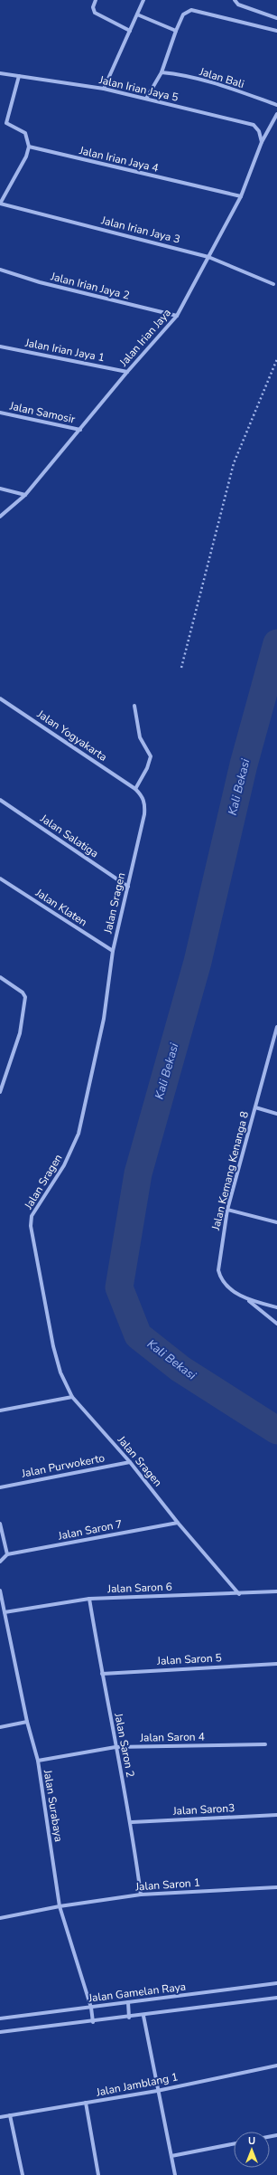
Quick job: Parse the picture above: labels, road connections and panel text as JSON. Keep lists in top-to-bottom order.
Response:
{
  "streets": {
    "street": [
      "Jalan Bali",
      "Jalan Irian Jaya 5",
      "Jalan Irian Jaya 4",
      "Jalan Irian Jaya 3",
      "Jalan Irian Jaya 2",
      "Jalan Irian Jaya",
      "Jalan Irian Jaya 1",
      "Jalan Samosir",
      "Jalan Yogyakarta",
      "Jalan Salatiga",
      "Jalan Sragen",
      "Jalan Klaten",
      "Jalan Kemang Kenanga 8",
      "Jalan Purwokerto",
      "Jalan Saron 7",
      "Jalan Saron 6",
      "Jalan Saron 5",
      "Jalan Saron 4",
      "Jalan Saron 2",
      "Jalan Surabaya",
      "Jalan Saron3",
      "Jalan Saron 1",
      "Jalan Gamelan Raya",
      "Jalan Jamblang 1"
    ]
  },
  "crossings": [
    ["Jalan Irian Jaya 5", "Jalan Irian Jaya"],
    ["Jalan Irian Jaya 4", "Jalan Irian Jaya"],
    ["Jalan Irian Jaya 3", "Jalan Irian Jaya"],
    ["Jalan Irian Jaya 2", "Jalan Irian Jaya"],
    ["Jalan Irian Jaya", "Jalan Irian Jaya 1"],
    ["Jalan Irian Jaya", "Jalan Samosir"],
    ["Jalan Yogyakarta", "Jalan Sragen"],
    ["Jalan Salatiga", "Jalan Sragen"],
    ["Jalan Sragen", "Jalan Klaten"],
    ["Jalan Sragen", "Jalan Purwokerto"],
    ["Jalan Sragen", "Jalan Saron 7"],
    ["Jalan Sragen", "Jalan Saron 6"],
    ["Jalan Saron 6", "Jalan Saron 2"],
    ["Jalan Saron 6", "Jalan Surabaya"],
    ["Jalan Saron 5", "Jalan Saron 2"],
    ["Jalan Saron 4", "Jalan Saron 2"],
    ["Jalan Saron 4", "Jalan Surabaya"],
    ["Jalan Saron 2", "Jalan Saron3"],
    ["Jalan Saron 2", "Jalan Saron 1"],
    ["Jalan Surabaya", "Jalan Saron 1"],
    ["Jalan Surabaya", "Jalan Gamelan Raya"]
  ],
  "water": ["Kali Bekasi"],
  "north": "top"
}
